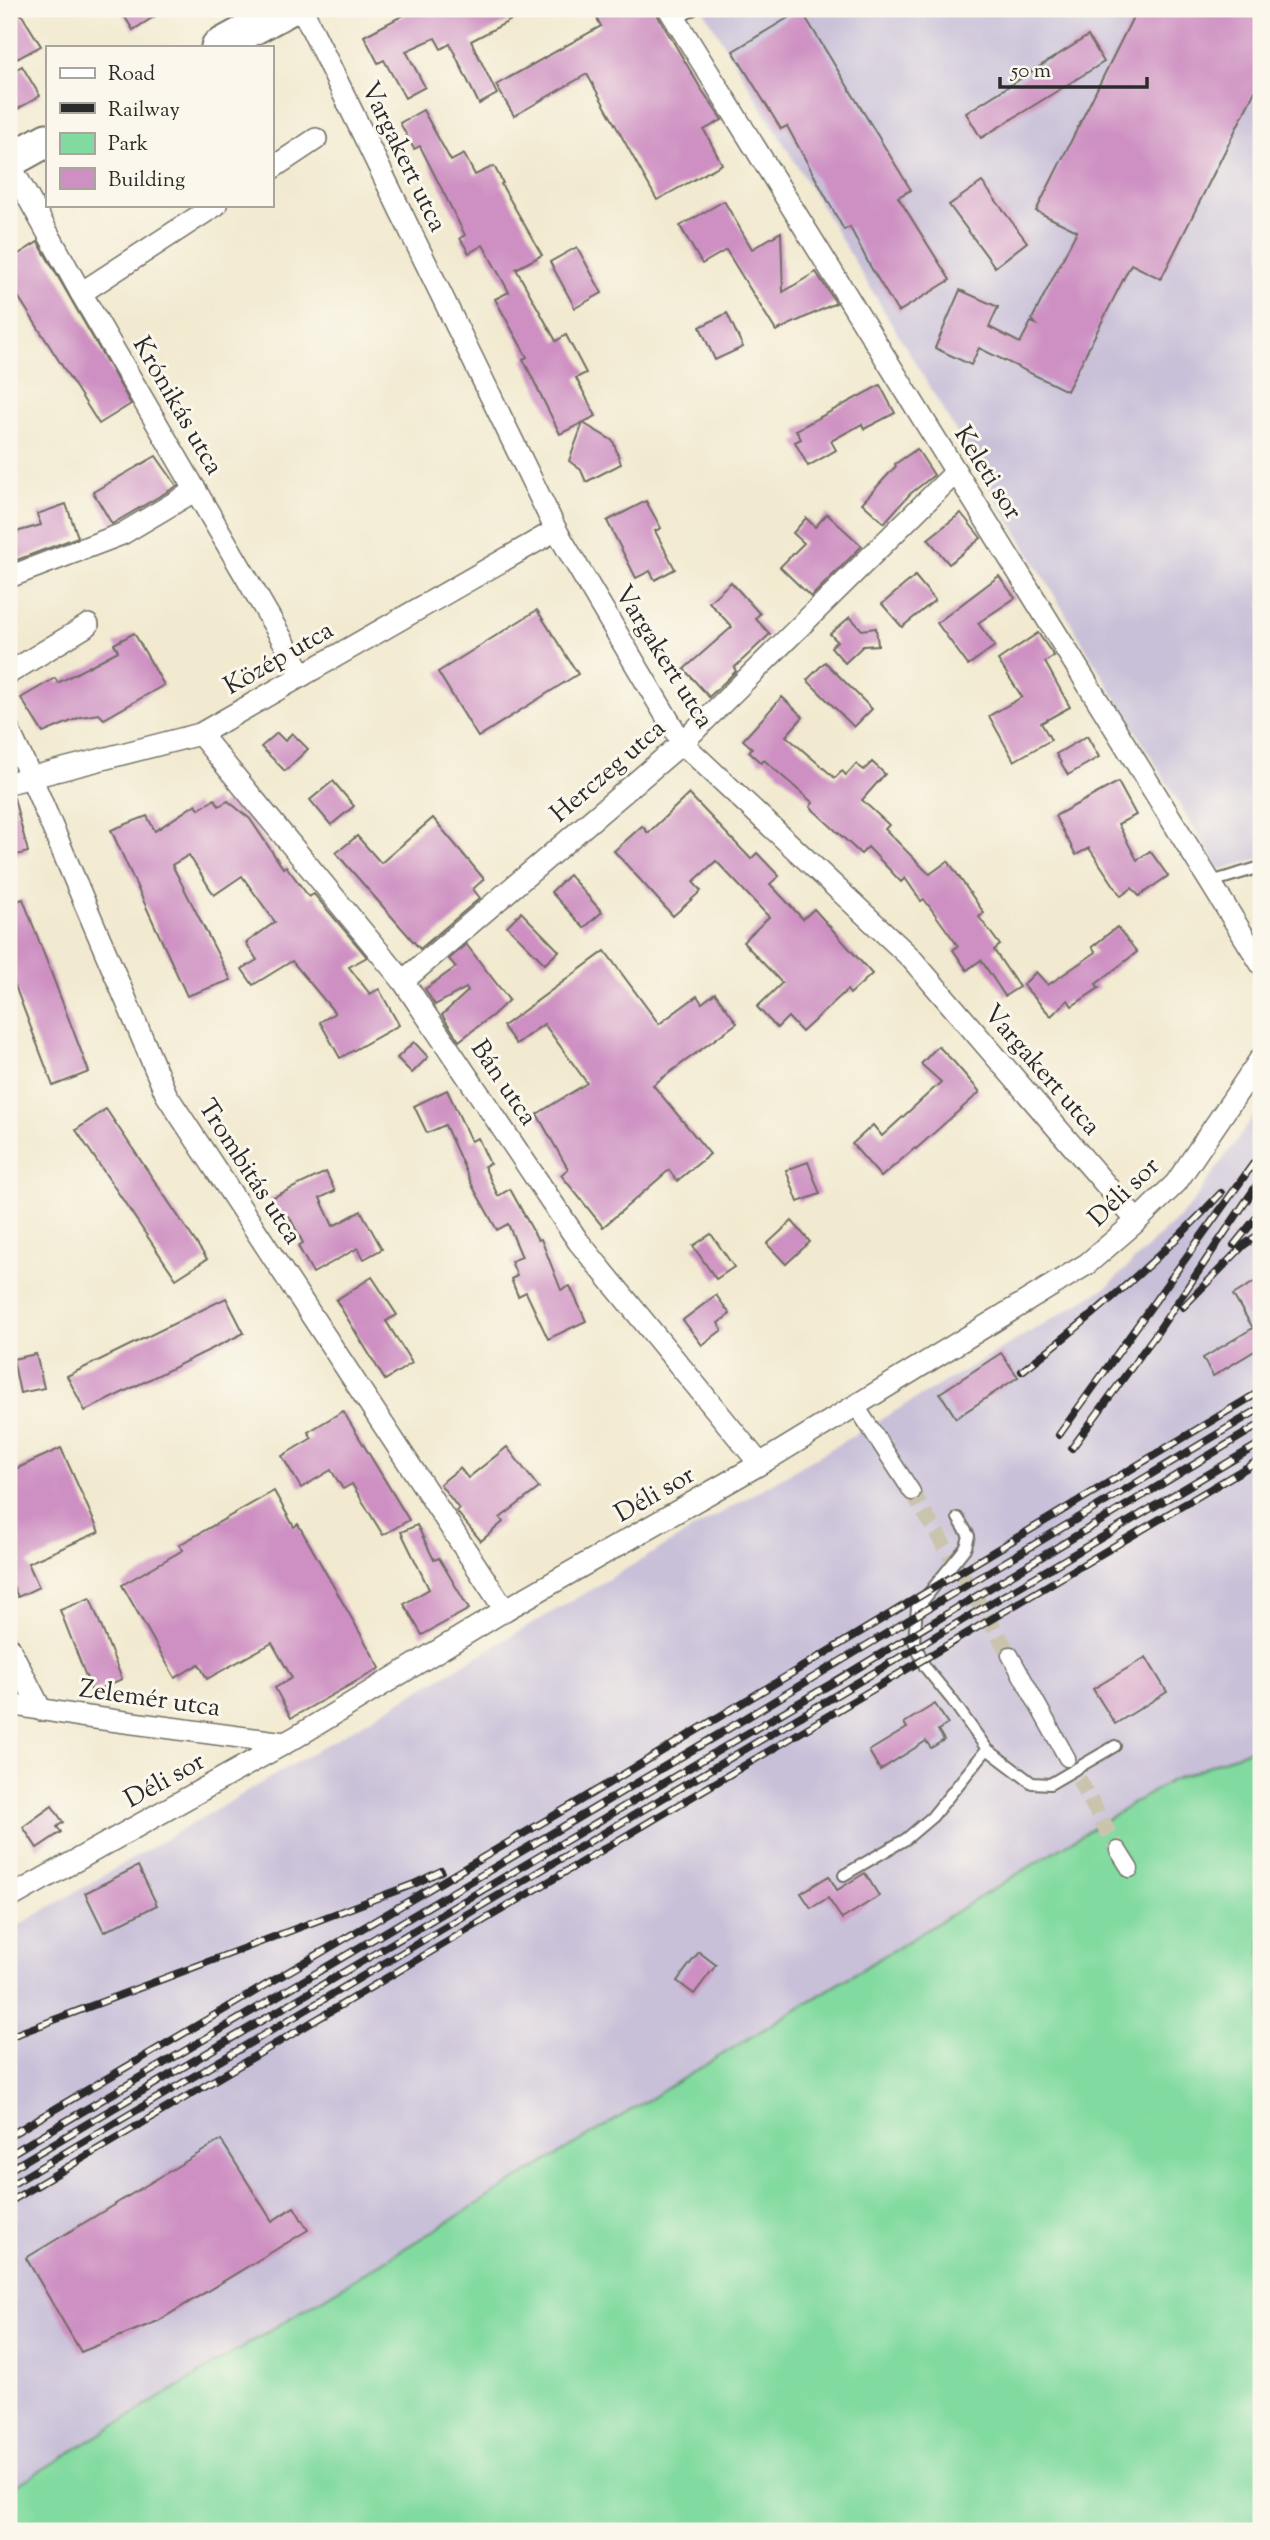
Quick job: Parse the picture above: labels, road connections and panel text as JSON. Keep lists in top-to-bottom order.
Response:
{
  "streets": {
    "street": [
      "Vargakert utca",
      "Krónikás utca",
      "Keleti sor",
      "Közép utca",
      "Herczeg utca",
      "Bán utca",
      "Trombitás utca",
      "Déli sor",
      "Zelemér utca"
    ]
  },
  "crossings": [
    ["Vargakert utca", "Közép utca"],
    ["Vargakert utca", "Herczeg utca"],
    ["Vargakert utca", "Déli sor"],
    ["Krónikás utca", "Közép utca"],
    ["Keleti sor", "Herczeg utca"],
    ["Közép utca", "Bán utca"],
    ["Közép utca", "Trombitás utca"],
    ["Herczeg utca", "Bán utca"],
    ["Bán utca", "Déli sor"],
    ["Trombitás utca", "Déli sor"],
    ["Déli sor", "Zelemér utca"]
  ],
  "legend": [
    "Road",
    "Railway",
    "Park",
    "Building"
  ],
  "scale_bar": "50 m"
}
